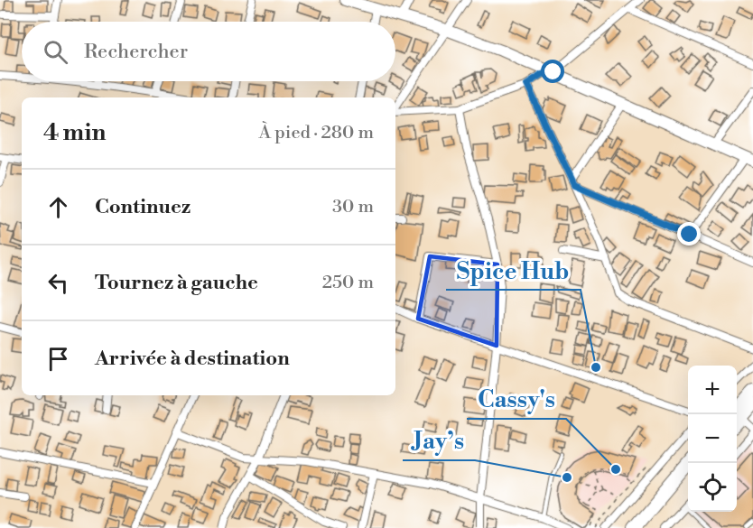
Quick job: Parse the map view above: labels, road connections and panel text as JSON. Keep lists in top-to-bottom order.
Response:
{
  "places": ["Spice Hub", "Cassy's", "Jay’s"],
  "page": {
    "search": "Rechercher",
    "heading": ["4 min", "À pied · 280 m"],
    "list": [
      ["Continuez", "30 m"],
      ["Tournez à gauche", "250 m"],
      "Arrivée à destination"
    ],
    "map_buttons": ["+", "−"]
  }
}
